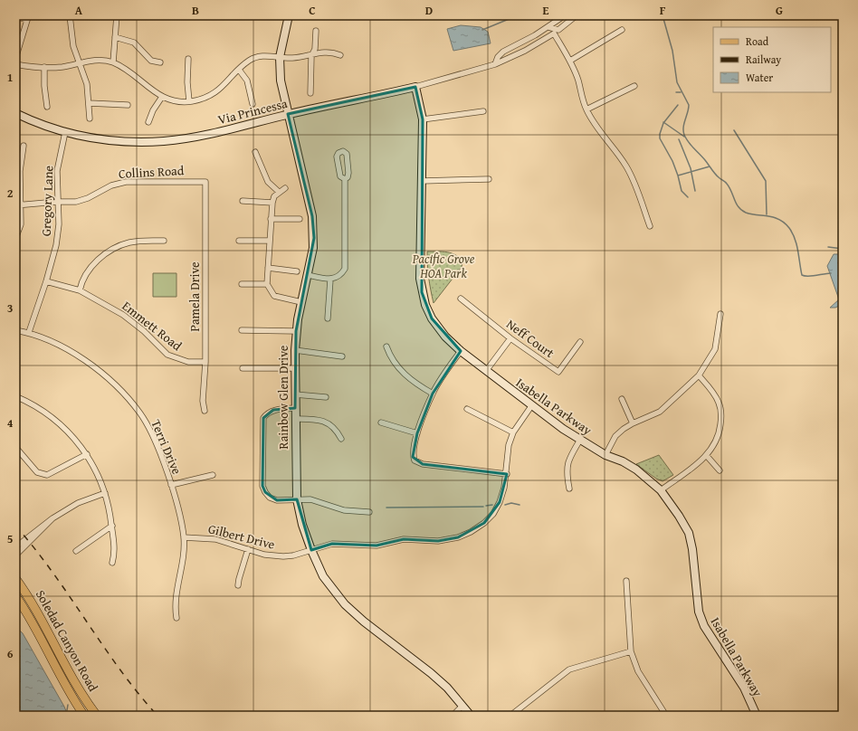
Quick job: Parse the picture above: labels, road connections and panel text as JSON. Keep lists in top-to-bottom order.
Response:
{
  "streets": {
    "main road": ["Soledad Canyon Road"],
    "street": [
      "Via Princessa",
      "Collins Road",
      "Gregory Lane",
      "Pamela Drive",
      "Emmett Road",
      "Neff Court",
      "Rainbow Glen Drive",
      "Isabella Parkway",
      "Terri Drive",
      "Gilbert Drive"
    ]
  },
  "crossings": [
    ["Via Princessa", "Gregory Lane"],
    ["Via Princessa", "Rainbow Glen Drive"],
    ["Via Princessa", "Isabella Parkway"],
    ["Collins Road", "Gregory Lane"],
    ["Collins Road", "Pamela Drive"],
    ["Gregory Lane", "Emmett Road"],
    ["Gregory Lane", "Terri Drive"],
    ["Pamela Drive", "Emmett Road"],
    ["Rainbow Glen Drive", "Gilbert Drive"],
    ["Isabella Parkway", "Gilbert Drive"],
    ["Terri Drive", "Gilbert Drive"]
  ],
  "parks": ["Pacific Grove HOA Park"],
  "legend": ["Road", "Railway", "Water"],
  "grid": {
    "columns": [
      "A",
      "B",
      "C",
      "D",
      "E",
      "F",
      "G"
    ],
    "rows": [
      "1",
      "2",
      "3",
      "4",
      "5",
      "6"
    ]
  }
}
